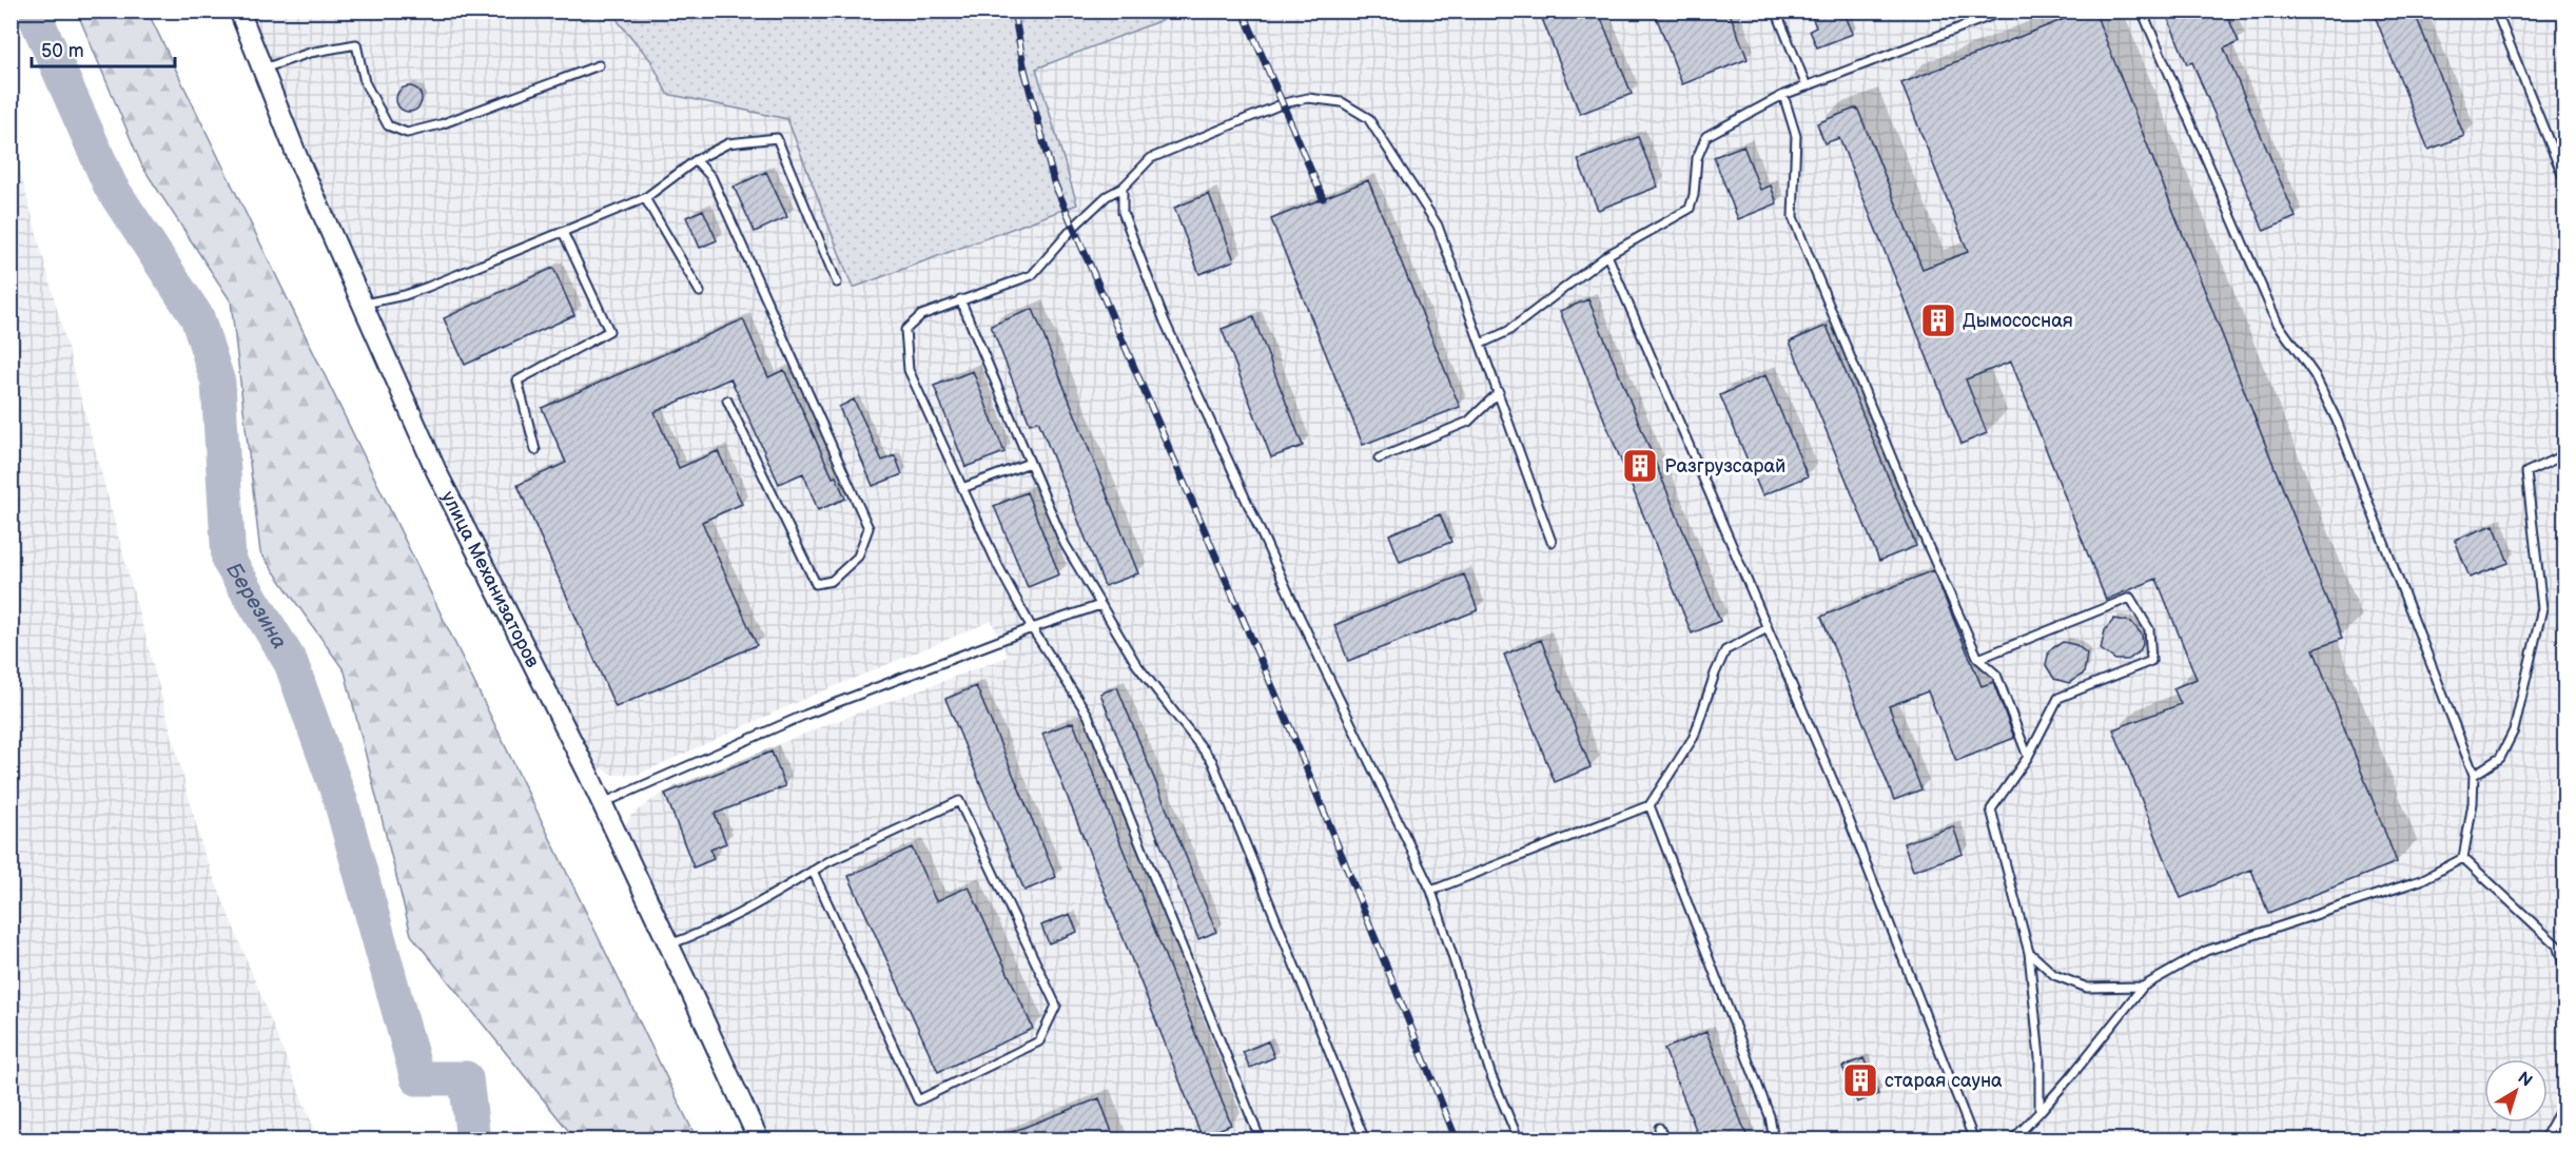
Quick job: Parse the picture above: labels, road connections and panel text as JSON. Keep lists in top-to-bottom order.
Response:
{
  "streets": {
    "street": ["улица Механизаторов"]
  },
  "water": ["Березина"],
  "places": {
    "building": ["Дымососная", "Разгрузсарай", "старая сауна"]
  },
  "scale_bar": "50 m",
  "north": "top right"
}
